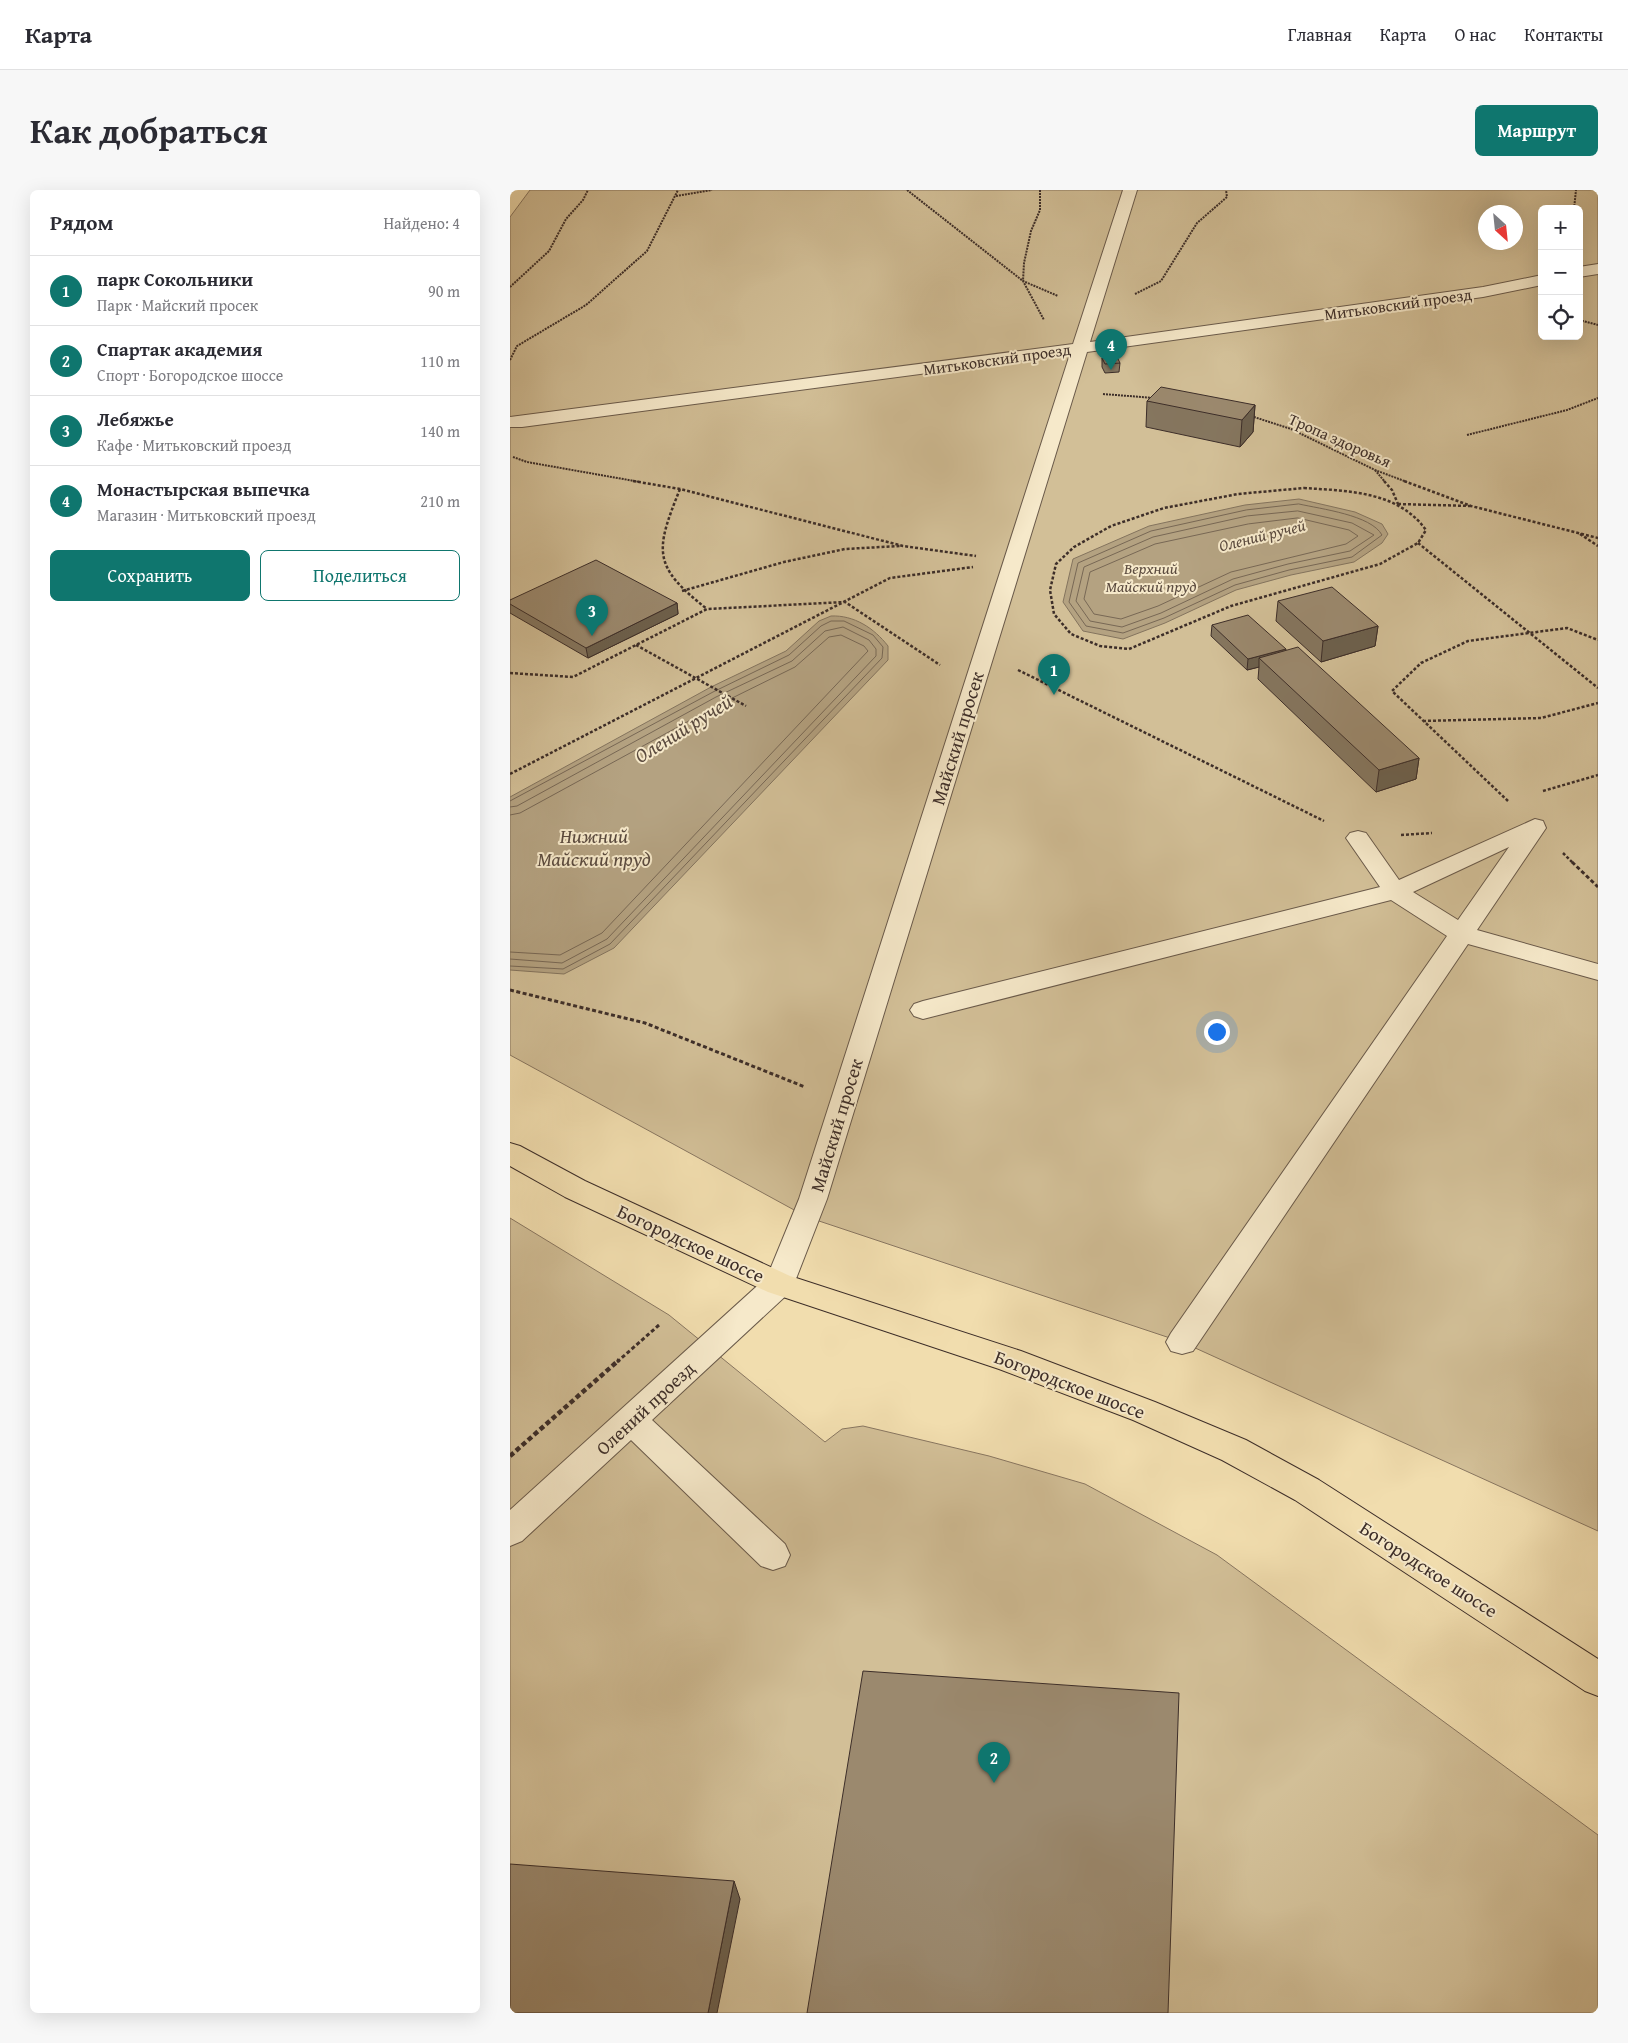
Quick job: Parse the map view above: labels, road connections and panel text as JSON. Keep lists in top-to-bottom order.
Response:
{
  "streets": {
    "main road": ["Богородское шоссе"],
    "street": ["Митьковский проезд", "Майский просек", "Олений проезд"],
    "path": ["Тропа здоровья"]
  },
  "crossings": [
    ["Митьковский проезд", "Майский просек"],
    ["Майский просек", "Богородское шоссе"],
    ["Майский просек", "Олений проезд"],
    ["Богородское шоссе", "Олений проезд"]
  ],
  "water": ["Олений ручей", "Верхний Майский пруд", "Нижний Майский пруд"],
  "north": "bottom right",
  "page": {
    "header": "Карта",
    "nav": [
      "Главная",
      "Карта",
      "О нас",
      "Контакты"
    ],
    "title": "Как добраться",
    "buttons": [
      "Маршрут",
      ["Сохранить", "Поделиться"]
    ],
    "heading": ["Рядом", "Найдено: 4"],
    "map_buttons": ["+", "−"],
    "list": [
      {
        "mark": "1",
        "name": "парк Сокольники",
        "note": "Парк · Майский просек",
        "value": "90 m"
      },
      {
        "mark": "2",
        "name": "Спартак академия",
        "note": "Спорт · Богородское шоссе",
        "value": "110 m"
      },
      {
        "mark": "3",
        "name": "Лебяжье",
        "note": "Кафе · Митьковский проезд",
        "value": "140 m"
      },
      {
        "mark": "4",
        "name": "Монастырская выпечка",
        "note": "Магазин · Митьковский проезд",
        "value": "210 m"
      }
    ],
    "pins": [
      "4",
      "3",
      "1",
      "2"
    ]
  }
}
